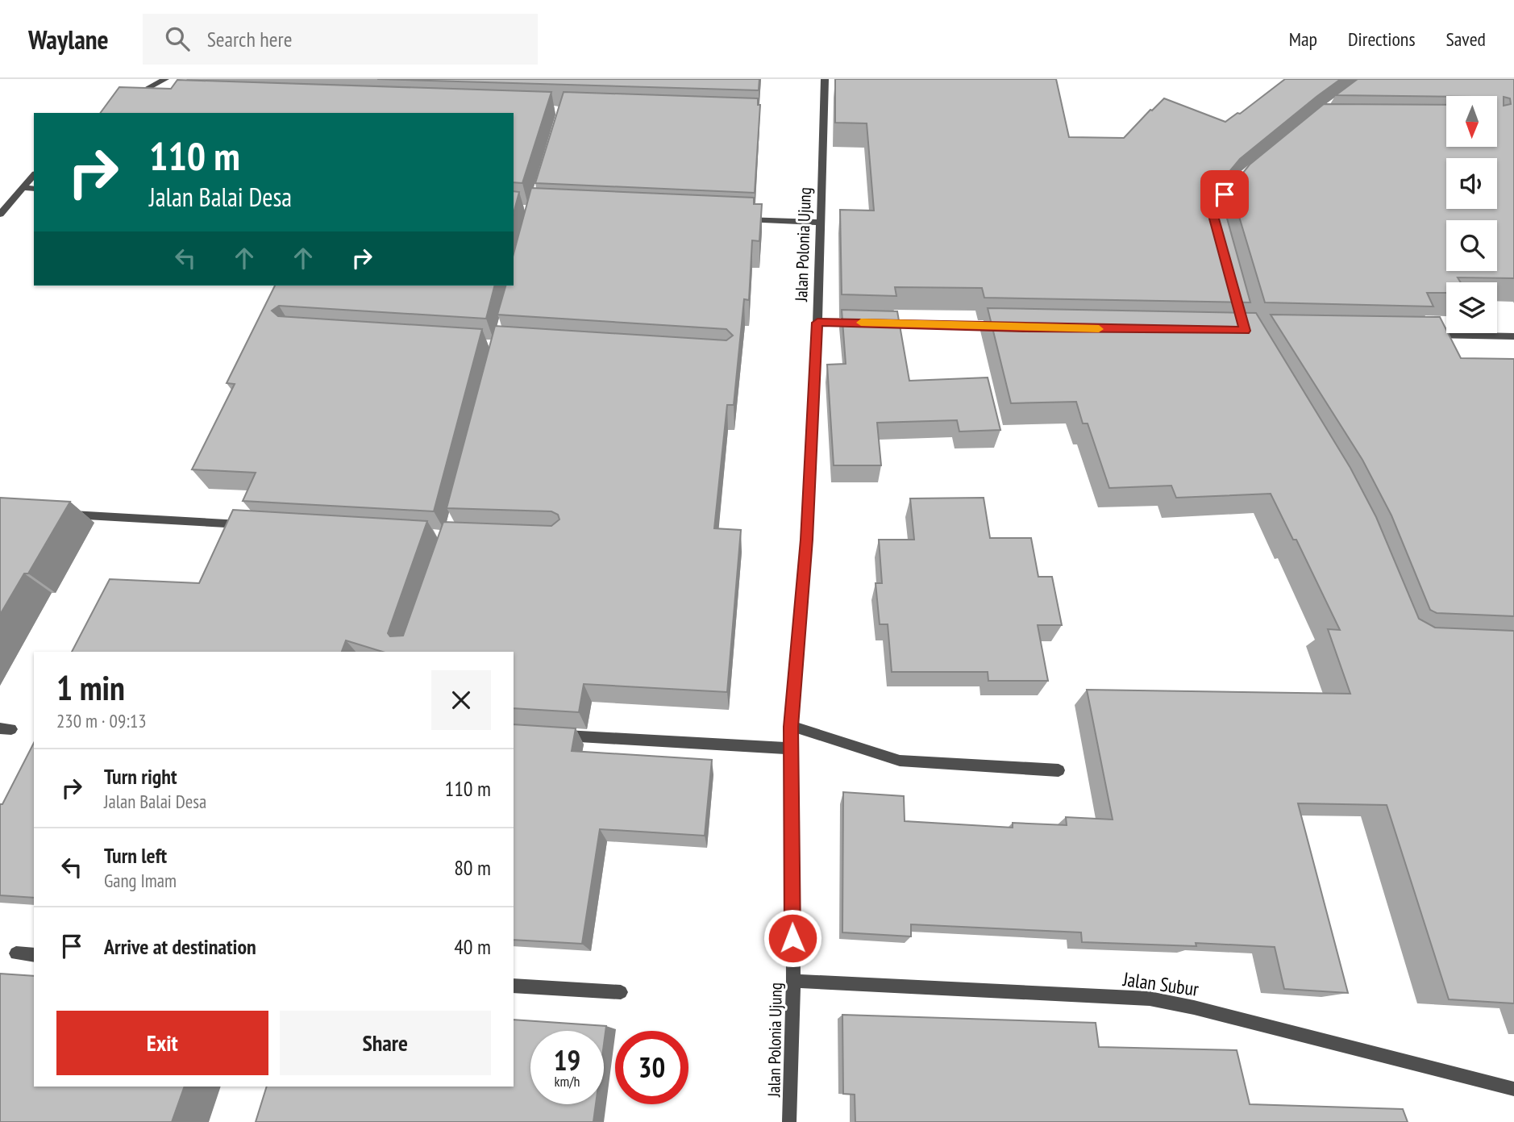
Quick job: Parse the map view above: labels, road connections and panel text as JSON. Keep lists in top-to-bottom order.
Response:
{
  "streets": {
    "street": ["Jalan Polonia Ujung", "Jalan Subur"]
  },
  "crossings": [
    ["Jalan Polonia Ujung", "Jalan Subur"]
  ],
  "north": "bottom",
  "page": {
    "header": "Waylane",
    "search": "Search here",
    "nav": ["Map", "Directions", "Saved"],
    "turn": ["110 m", "Jalan Balai Desa"],
    "heading": ["1 min", "230 m · 09:13"],
    "list": [
      {
        "name": "Turn right",
        "note": "Jalan Balai Desa",
        "value": "110 m"
      },
      {
        "name": "Turn left",
        "note": "Gang Imam",
        "value": "80 m"
      },
      {
        "name": "Arrive at destination",
        "value": "40 m"
      }
    ],
    "buttons": ["Exit", "Share"],
    "speed": "19 km/h",
    "limit": "30"
  }
}
